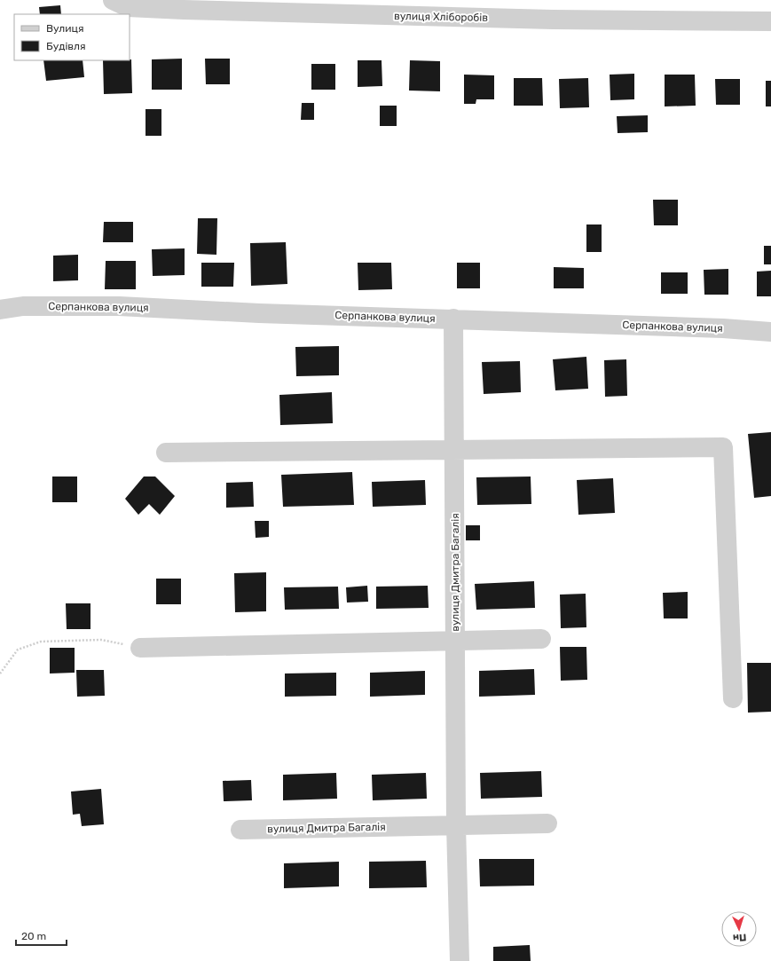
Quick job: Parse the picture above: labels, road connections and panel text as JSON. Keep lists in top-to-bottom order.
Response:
{
  "streets": {
    "street": ["вулиця Хліборобів", "Серпанкова вулиця", "вулиця Дмитра Багалія"]
  },
  "crossings": [
    ["Серпанкова вулиця", "вулиця Дмитра Багалія"]
  ],
  "legend": ["Вулиця", "Будівля"],
  "scale_bar": "20 m",
  "north": "bottom"
}
